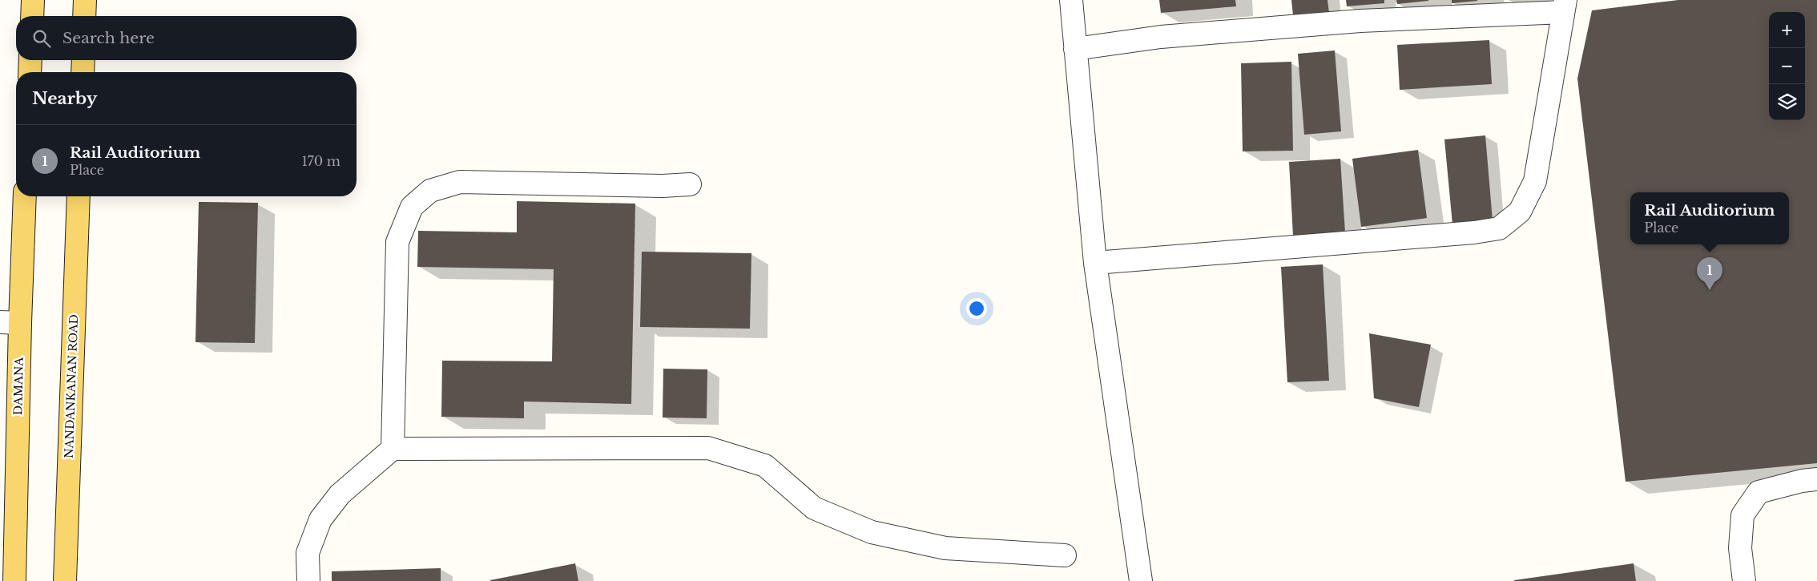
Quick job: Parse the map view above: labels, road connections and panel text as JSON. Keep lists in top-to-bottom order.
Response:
{
  "streets": {
    "main road": ["DAMANA", "NANDANKANAN ROAD"]
  },
  "page": {
    "map_buttons": ["+", "−"],
    "search": "Search here",
    "heading": "Nearby",
    "list": [
      {
        "mark": "1",
        "name": "Rail Auditorium",
        "note": "Place",
        "value": "170 m"
      }
    ],
    "popup": ["Rail Auditorium", "Place"],
    "pins": "1"
  }
}
